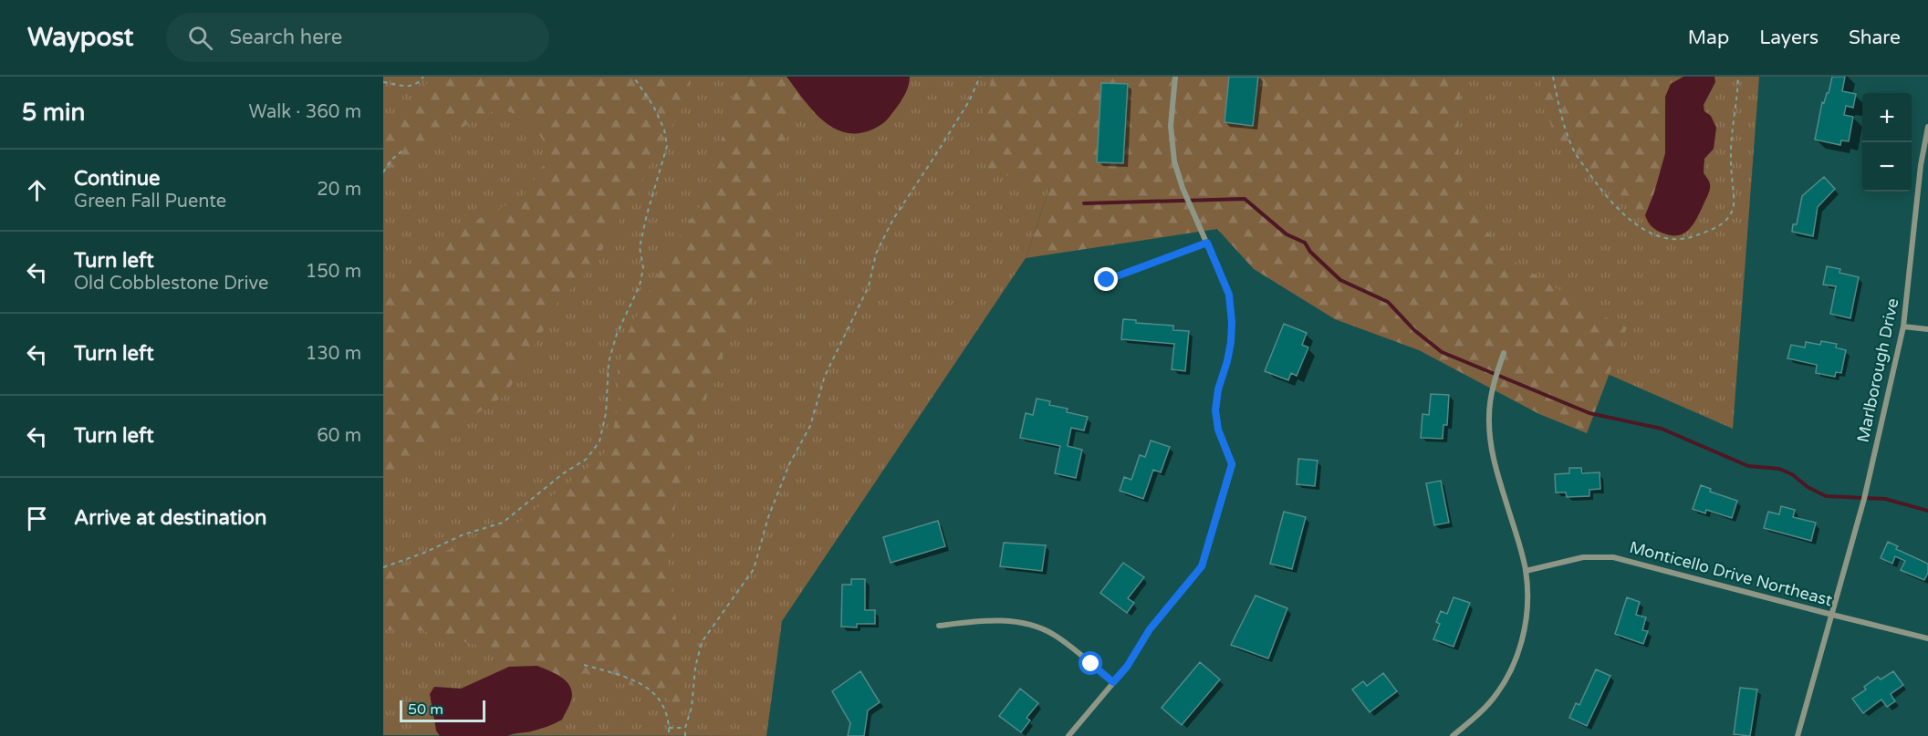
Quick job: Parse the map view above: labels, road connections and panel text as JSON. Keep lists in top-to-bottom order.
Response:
{
  "streets": {
    "street": ["Marlborough Drive", "Monticello Drive Northeast"]
  },
  "crossings": [
    ["Marlborough Drive", "Monticello Drive Northeast"]
  ],
  "scale_bar": "50 m",
  "page": {
    "header": "Waypost",
    "search": "Search here",
    "nav": ["Map", "Layers", "Share"],
    "heading": ["5 min", "Walk · 360 m"],
    "map_buttons": ["+", "−"],
    "list": [
      ["Continue", "Green Fall Puente", "20 m"],
      ["Turn left", "Old Cobblestone Drive", "150 m"],
      ["Turn left", "130 m"],
      ["Turn left", "60 m"],
      "Arrive at destination"
    ],
    "scale": "50 m"
  }
}
